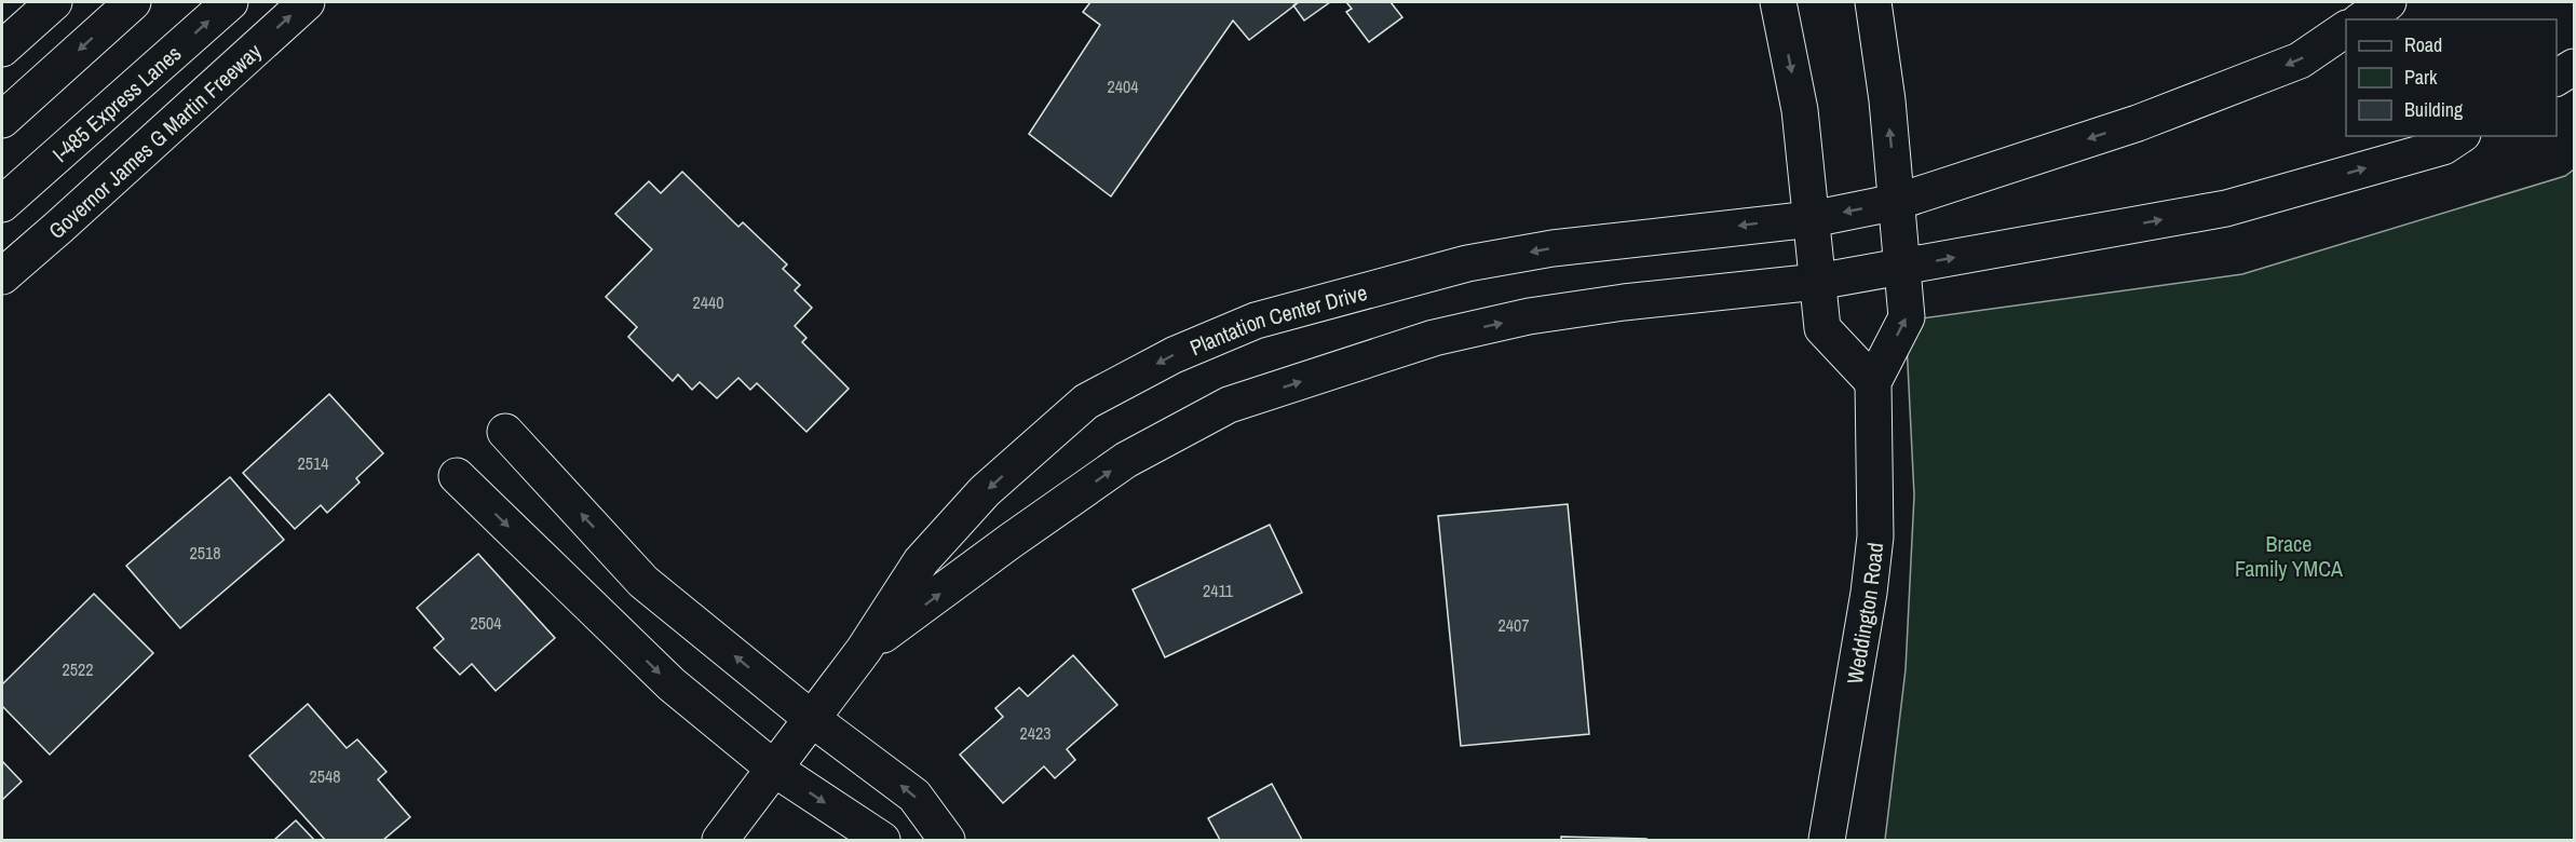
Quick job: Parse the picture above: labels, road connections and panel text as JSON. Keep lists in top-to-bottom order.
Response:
{
  "streets": {
    "main road": [
      "I-485 Express Lanes",
      "Governor James G Martin Freeway",
      "Plantation Center Drive",
      "Weddington Road"
    ]
  },
  "crossings": [
    ["Plantation Center Drive", "Weddington Road"]
  ],
  "parks": ["Brace Family YMCA"],
  "house_numbers": [
    "2404",
    "2440",
    "2514",
    "2518",
    "2411",
    "2504",
    "2407",
    "2522",
    "2423",
    "2548"
  ],
  "legend": ["Road", "Park", "Building"]
}
